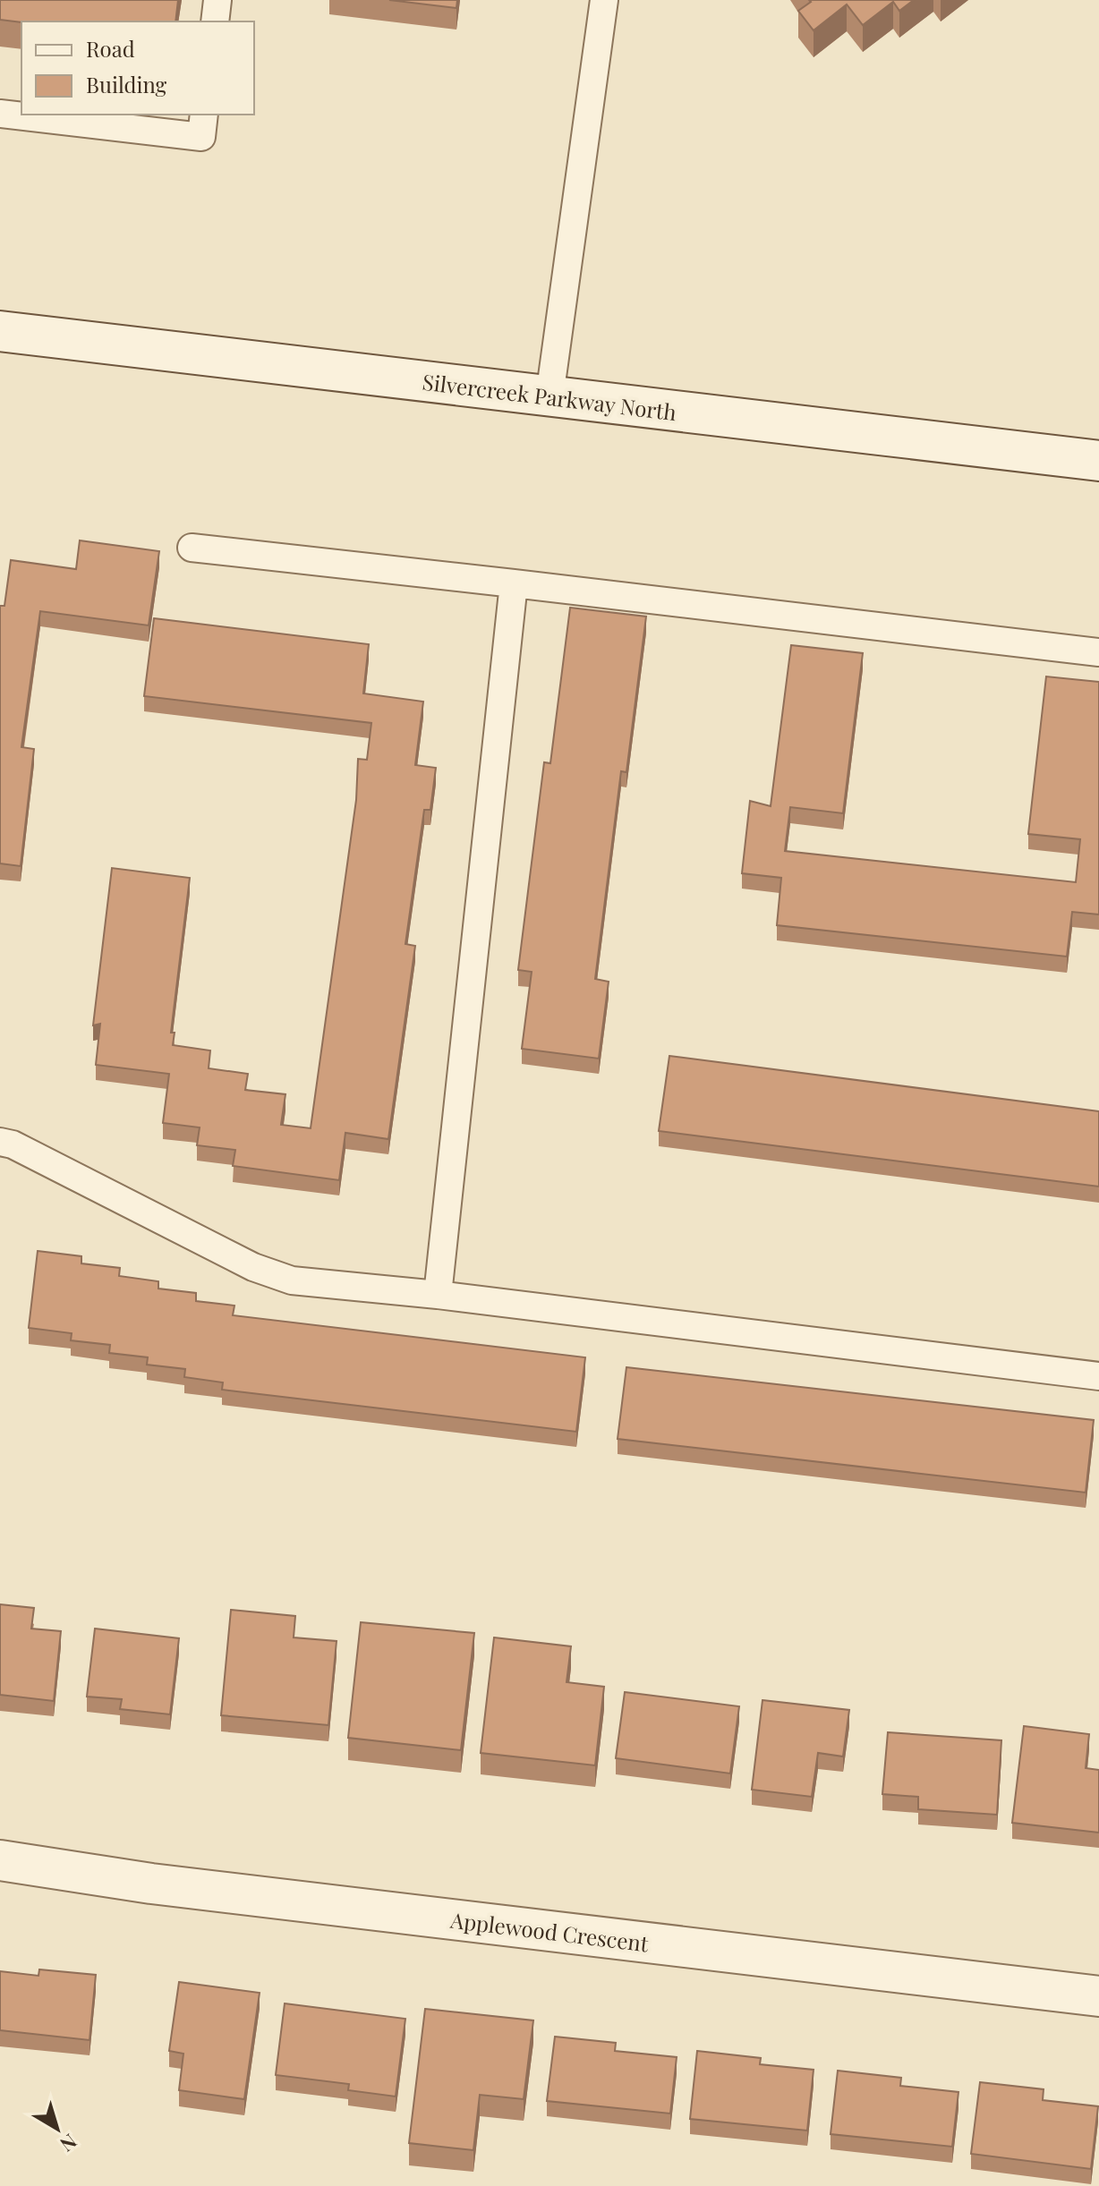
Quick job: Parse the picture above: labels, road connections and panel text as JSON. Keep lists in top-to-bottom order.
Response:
{
  "streets": {
    "main road": ["Silvercreek Parkway North", "Applewood Crescent"]
  },
  "legend": ["Road", "Building"],
  "north": "bottom right"
}
